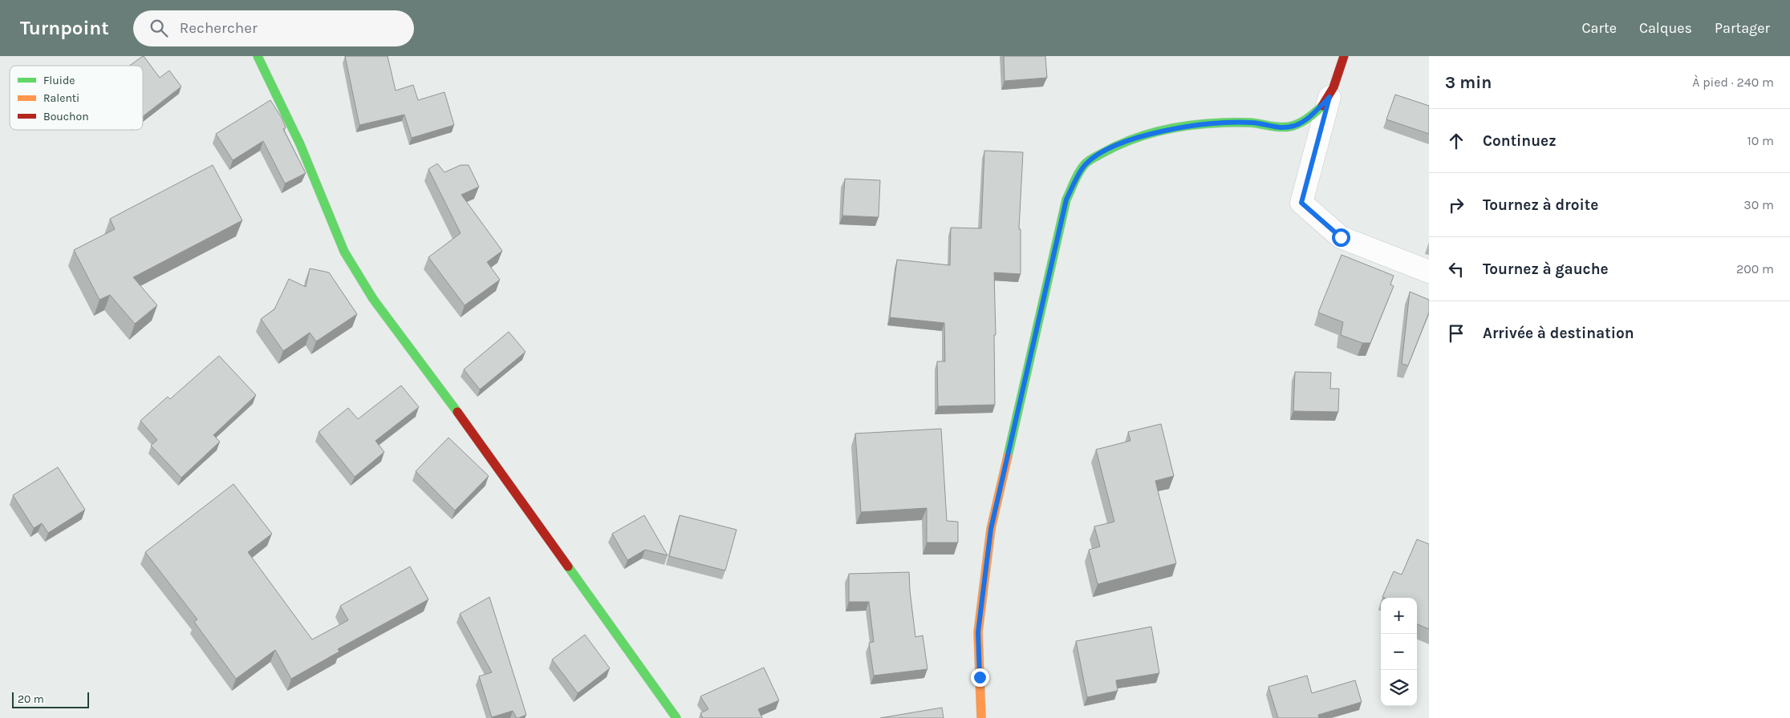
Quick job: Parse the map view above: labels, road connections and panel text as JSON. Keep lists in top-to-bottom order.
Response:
{
  "legend": ["Fluide", "Ralenti", "Bouchon"],
  "scale_bar": "20 m",
  "page": {
    "header": "Turnpoint",
    "search": "Rechercher",
    "nav": ["Carte", "Calques", "Partager"],
    "heading": ["3 min", "À pied · 240 m"],
    "list": [
      ["Continuez", "10 m"],
      ["Tournez à droite", "30 m"],
      ["Tournez à gauche", "200 m"],
      "Arrivée à destination"
    ],
    "map_buttons": ["+", "−"],
    "scale": "20 m"
  }
}
